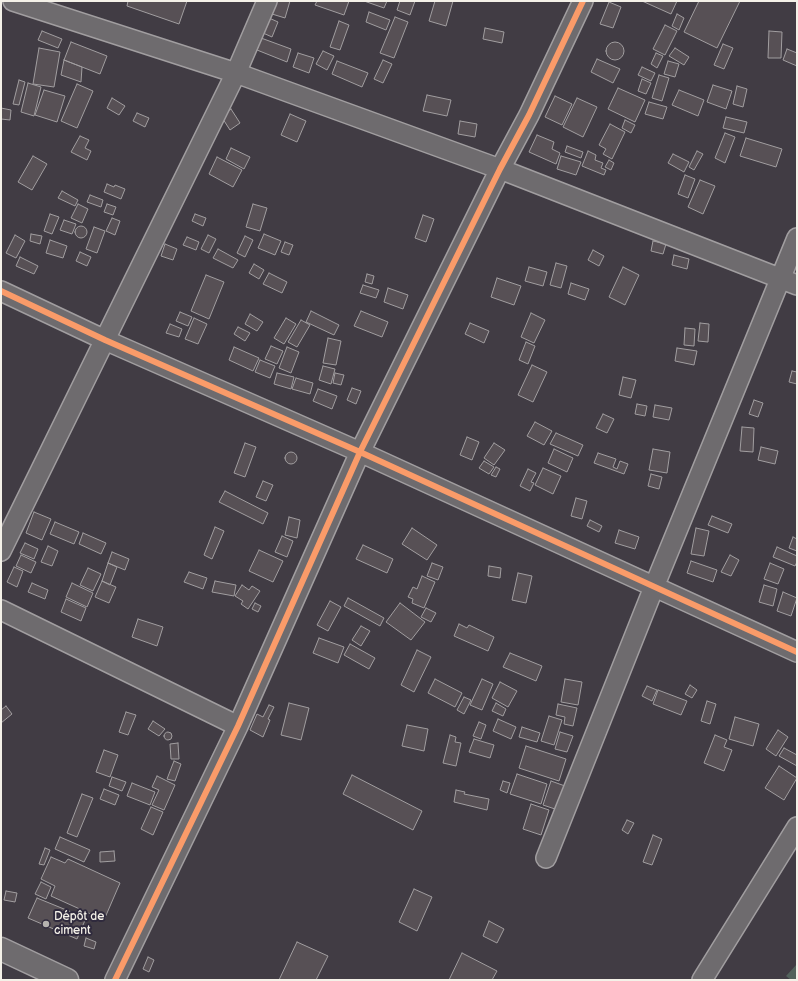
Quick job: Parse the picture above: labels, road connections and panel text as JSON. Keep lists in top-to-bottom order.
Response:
{
  "places": ["Dépôt de ciment"]
}
